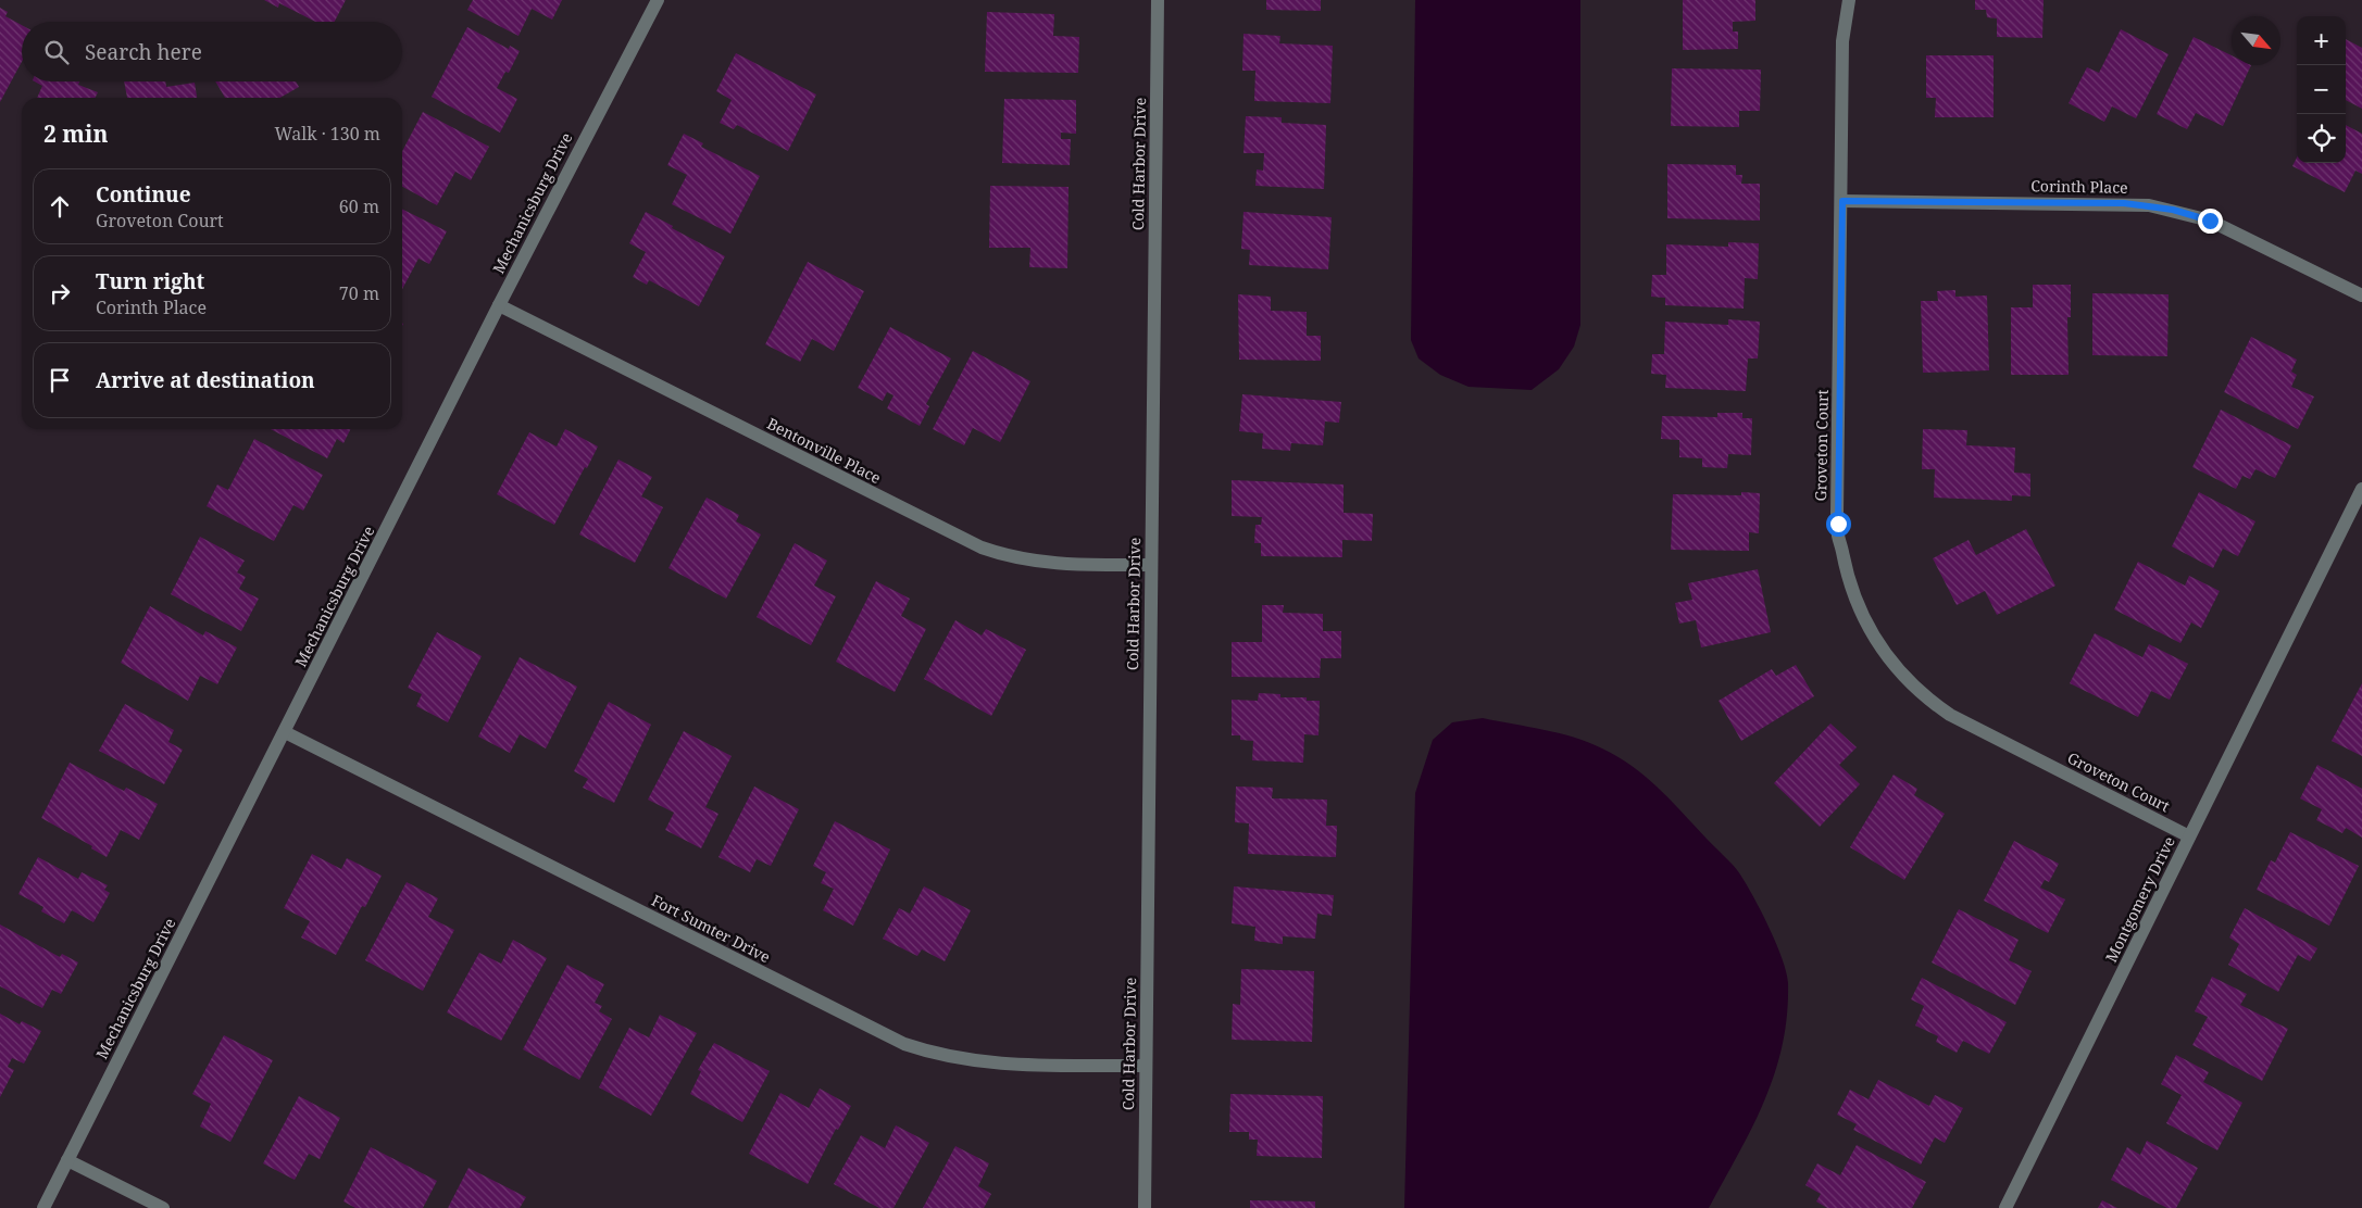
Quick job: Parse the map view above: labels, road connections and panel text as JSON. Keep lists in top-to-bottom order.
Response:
{
  "streets": {
    "street": [
      "Cold Harbor Drive",
      "Corinth Place",
      "Mechanicsburg Drive",
      "Groveton Court",
      "Bentonville Place",
      "Montgomery Drive",
      "Fort Sumter Drive"
    ]
  },
  "crossings": [
    ["Cold Harbor Drive", "Bentonville Place"],
    ["Cold Harbor Drive", "Fort Sumter Drive"],
    ["Corinth Place", "Groveton Court"],
    ["Mechanicsburg Drive", "Bentonville Place"],
    ["Mechanicsburg Drive", "Fort Sumter Drive"],
    ["Groveton Court", "Montgomery Drive"]
  ],
  "north": "bottom right",
  "page": {
    "map_buttons": ["+", "−"],
    "search": "Search here",
    "heading": ["2 min", "Walk · 130 m"],
    "list": [
      ["Continue", "Groveton Court", "60 m"],
      ["Turn right", "Corinth Place", "70 m"],
      "Arrive at destination"
    ]
  }
}
